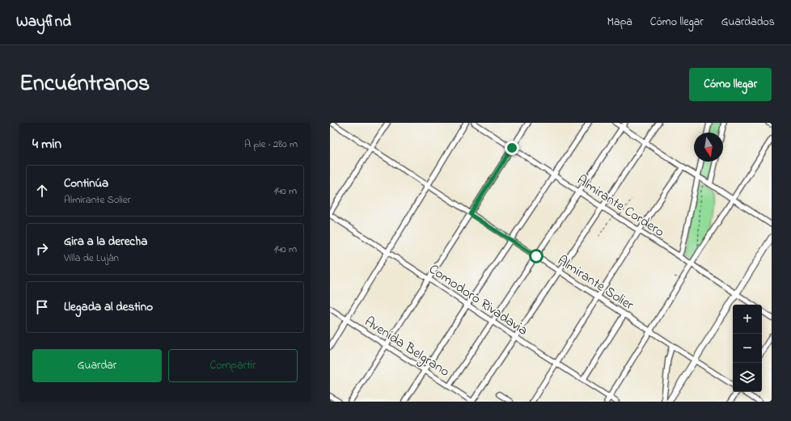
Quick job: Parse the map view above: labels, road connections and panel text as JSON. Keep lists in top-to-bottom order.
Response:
{
  "streets": {
    "street": [
      "Almirante Cordero",
      "Almirante Solier",
      "Comodoro Rivadavia",
      "Avenida Belgrano"
    ]
  },
  "north": "bottom",
  "page": {
    "header": "Wayfind",
    "nav": ["Mapa", "Cómo llegar", "Guardados"],
    "title": "Encuéntranos",
    "buttons": [
      "Cómo llegar",
      ["Guardar", "Compartir"]
    ],
    "heading": ["4 min", "A pie · 280 m"],
    "list": [
      ["Continúa", "Almirante Solier", "140 m"],
      ["Gira a la derecha", "Villa de Luján", "140 m"],
      "Llegada al destino"
    ],
    "map_buttons": ["+", "−"]
  }
}
